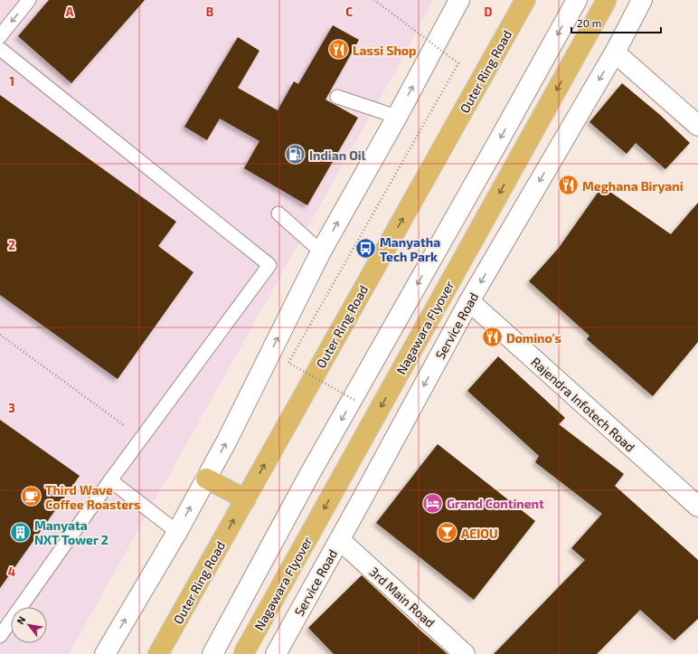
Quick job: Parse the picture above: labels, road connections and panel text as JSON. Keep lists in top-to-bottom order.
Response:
{
  "streets": {
    "highway": ["Outer Ring Road", "Nagawara Flyover"],
    "street": ["Service Road", "Rajendra Infotech Road", "3rd Main Road"]
  },
  "crossings": [
    ["Service Road", "Rajendra Infotech Road"],
    ["Service Road", "3rd Main Road"]
  ],
  "one_way": ["Outer Ring Road", "Nagawara Flyover"],
  "places": {
    "restaurant": ["Lassi Shop", "Meghana Biryani", "Domino's"],
    "fuel station": ["Indian Oil"],
    "bus stop": ["Manyatha Tech Park"],
    "cafe": ["Third Wave Coffee Roasters"],
    "hotel": ["Grand Continent"],
    "building": ["Manyata NXT Tower 2"],
    "bar": ["AEIOU"]
  },
  "scale_bar": "20 m",
  "north": "top left",
  "grid": {
    "columns": [
      "A",
      "B",
      "C",
      "D"
    ],
    "rows": [
      "1",
      "2",
      "3",
      "4"
    ]
  }
}
